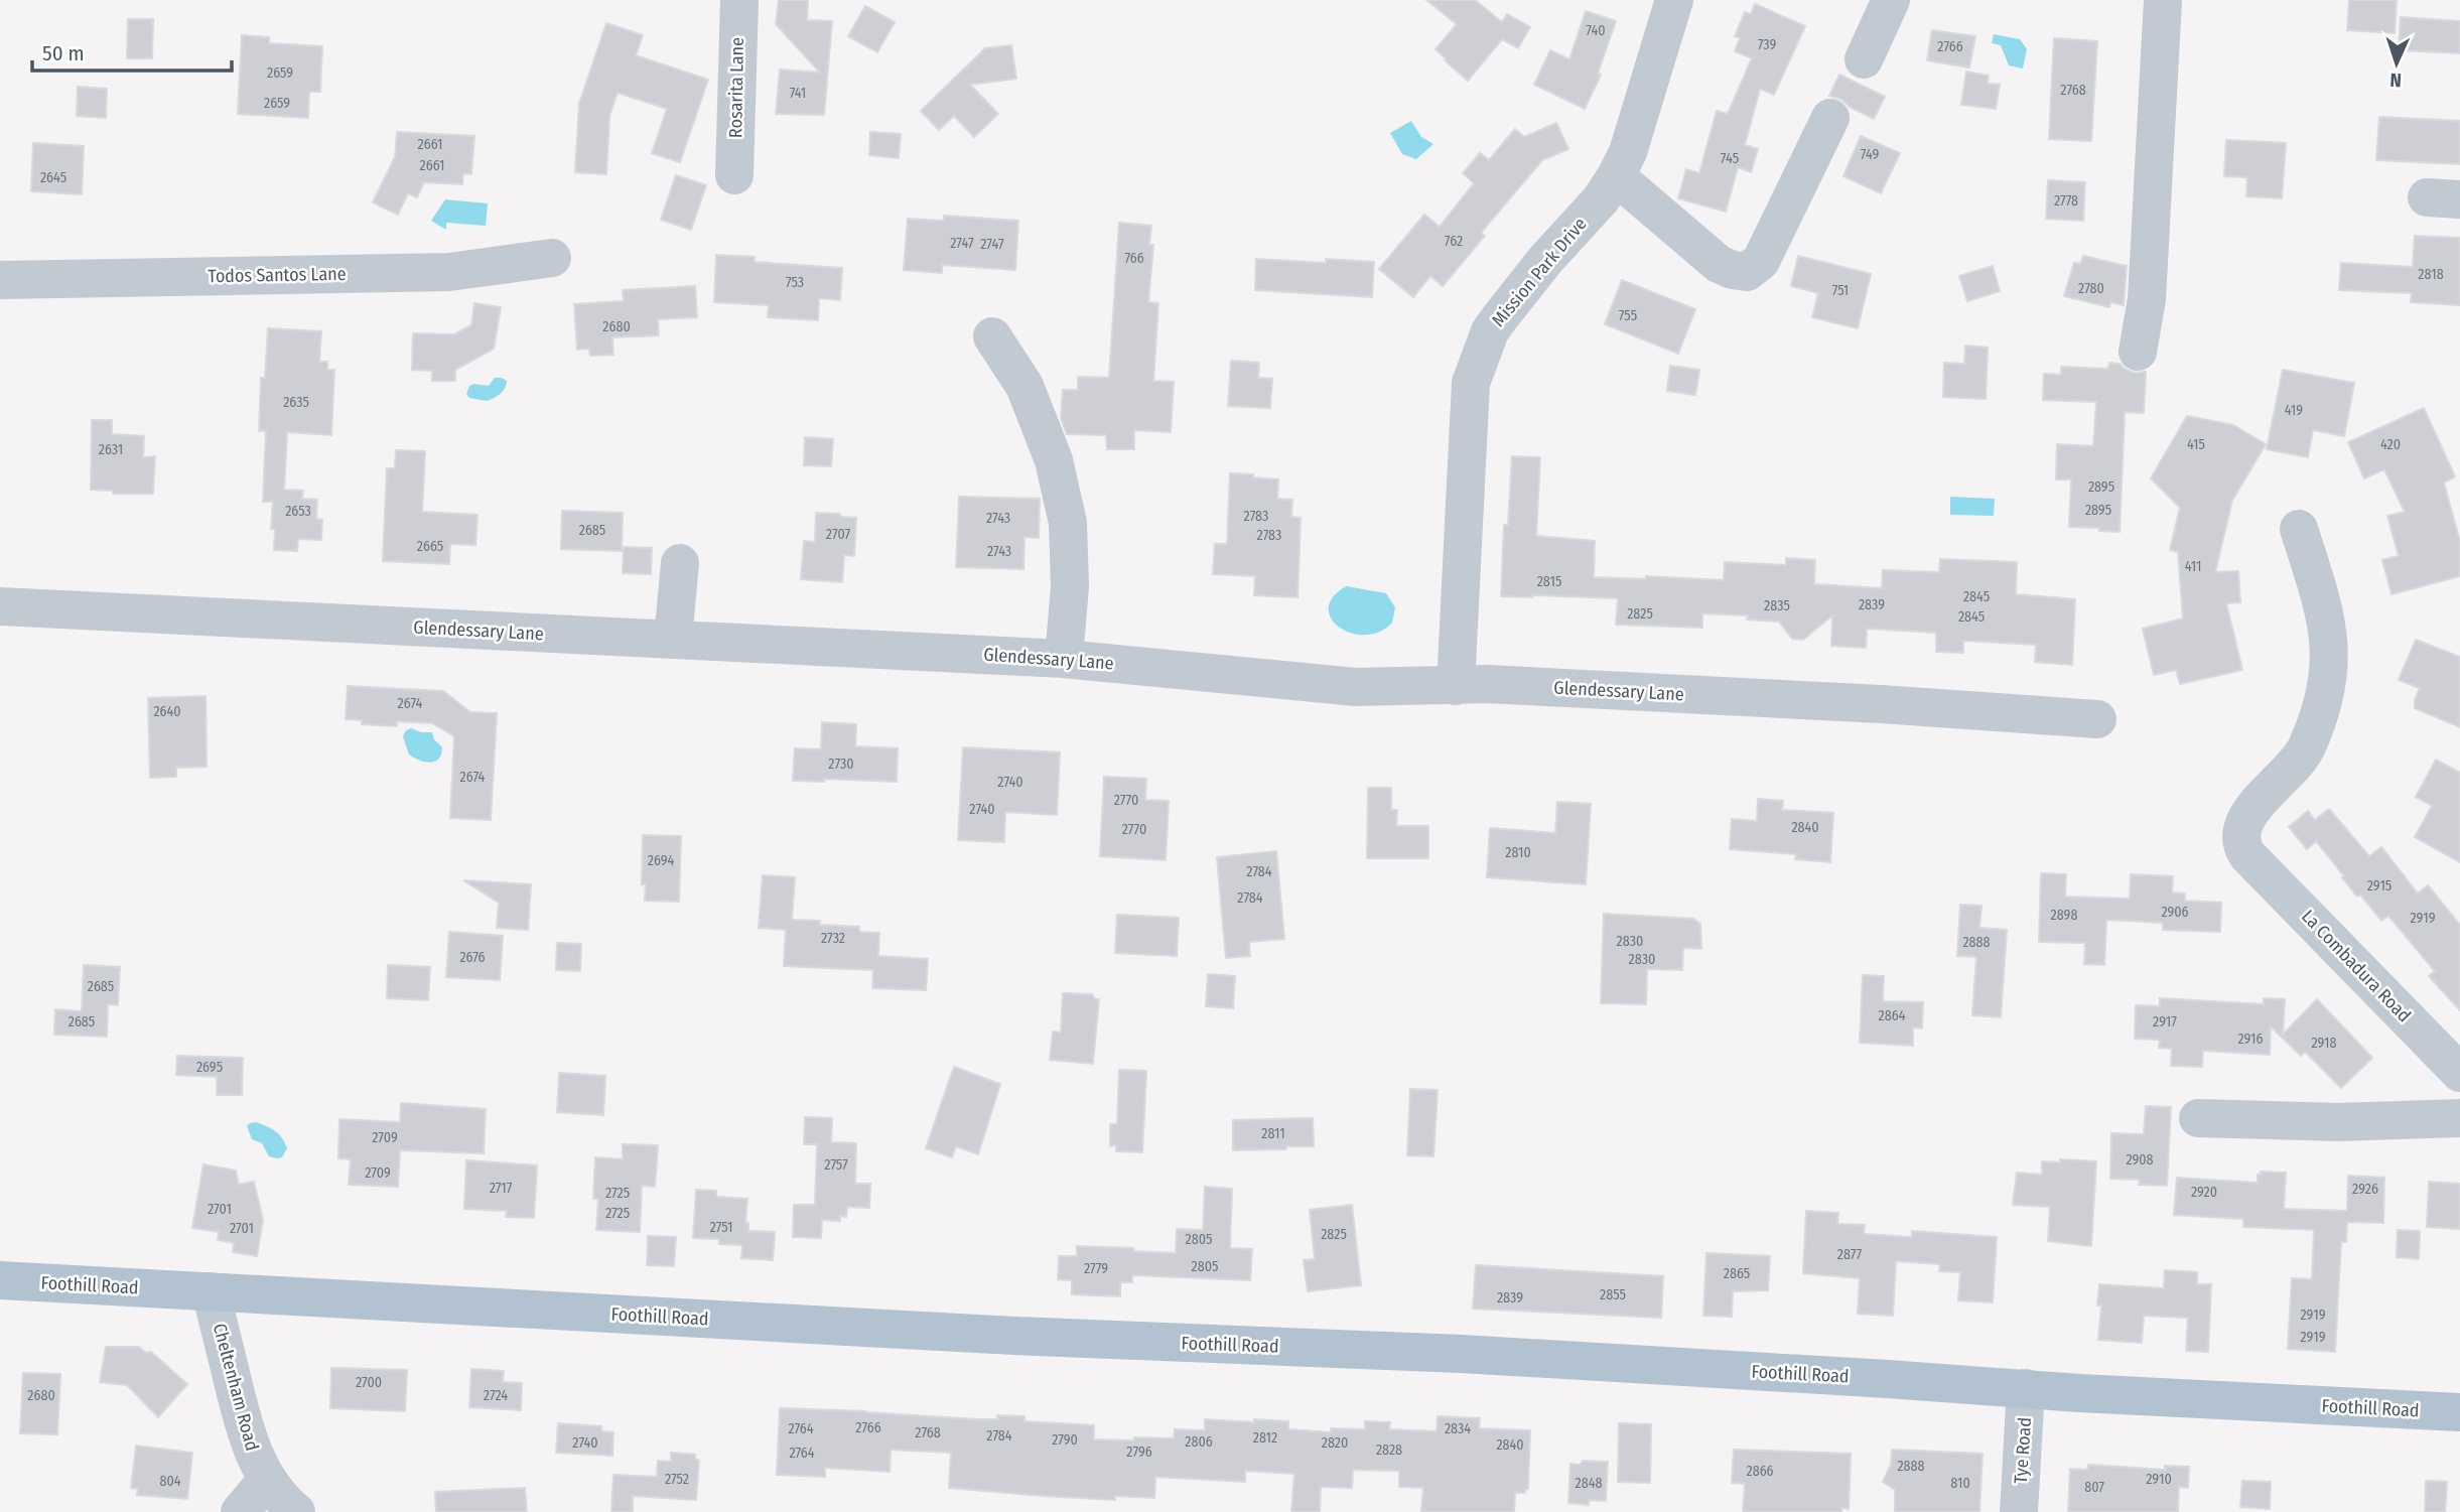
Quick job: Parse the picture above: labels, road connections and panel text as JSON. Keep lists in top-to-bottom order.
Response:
{
  "streets": {
    "main road": ["Foothill Road"],
    "street": [
      "Rosarita Lane",
      "Mission Park Drive",
      "Todos Santos Lane",
      "Glendessary Lane",
      "La Combadura Road",
      "Cheltenham Road",
      "Tye Road"
    ]
  },
  "crossings": [
    ["Mission Park Drive", "Glendessary Lane"],
    ["Foothill Road", "Cheltenham Road"],
    ["Foothill Road", "Tye Road"]
  ],
  "house_numbers": [
    "740",
    "739",
    "2766",
    "2659",
    "2768",
    "741",
    "2659",
    "2661",
    "749",
    "745",
    "2661",
    "2645",
    "2778",
    "762",
    "2747",
    "2747",
    "766",
    "2818",
    "753",
    "2780",
    "751",
    "755",
    "2680",
    "2635",
    "419",
    "415",
    "420",
    "2631",
    "2895",
    "2895",
    "2653",
    "2783",
    "2743",
    "2685",
    "2707",
    "2783",
    "2665",
    "2743",
    "411",
    "2815",
    "2845",
    "2839",
    "2835",
    "2825",
    "2845",
    "2674",
    "2640",
    "2730",
    "2674",
    "2740",
    "2770",
    "2740",
    "2840",
    "2770",
    "2810",
    "2694",
    "2784",
    "2915",
    "2784",
    "2906",
    "2898",
    "2919",
    "2732",
    "2830",
    "2888",
    "2676",
    "2830",
    "2685",
    "2864",
    "2685",
    "2917",
    "2916",
    "2918",
    "2695",
    "2811",
    "2709",
    "2908",
    "2757",
    "2709",
    "2717",
    "2926",
    "2920",
    "2725",
    "2701",
    "2725",
    "2751",
    "2701",
    "2825",
    "2805",
    "2877",
    "2805",
    "2779",
    "2865",
    "2855",
    "2839",
    "2919",
    "2919",
    "2700",
    "2680",
    "2724",
    "2766",
    "2764",
    "2834",
    "2768",
    "2784",
    "2812",
    "2790",
    "2806",
    "2740",
    "2820",
    "2840",
    "2828",
    "2796",
    "2764",
    "2888",
    "2866",
    "2752",
    "2910",
    "804",
    "2848",
    "810",
    "807"
  ],
  "scale_bar": "50 m",
  "north": "bottom"
}
